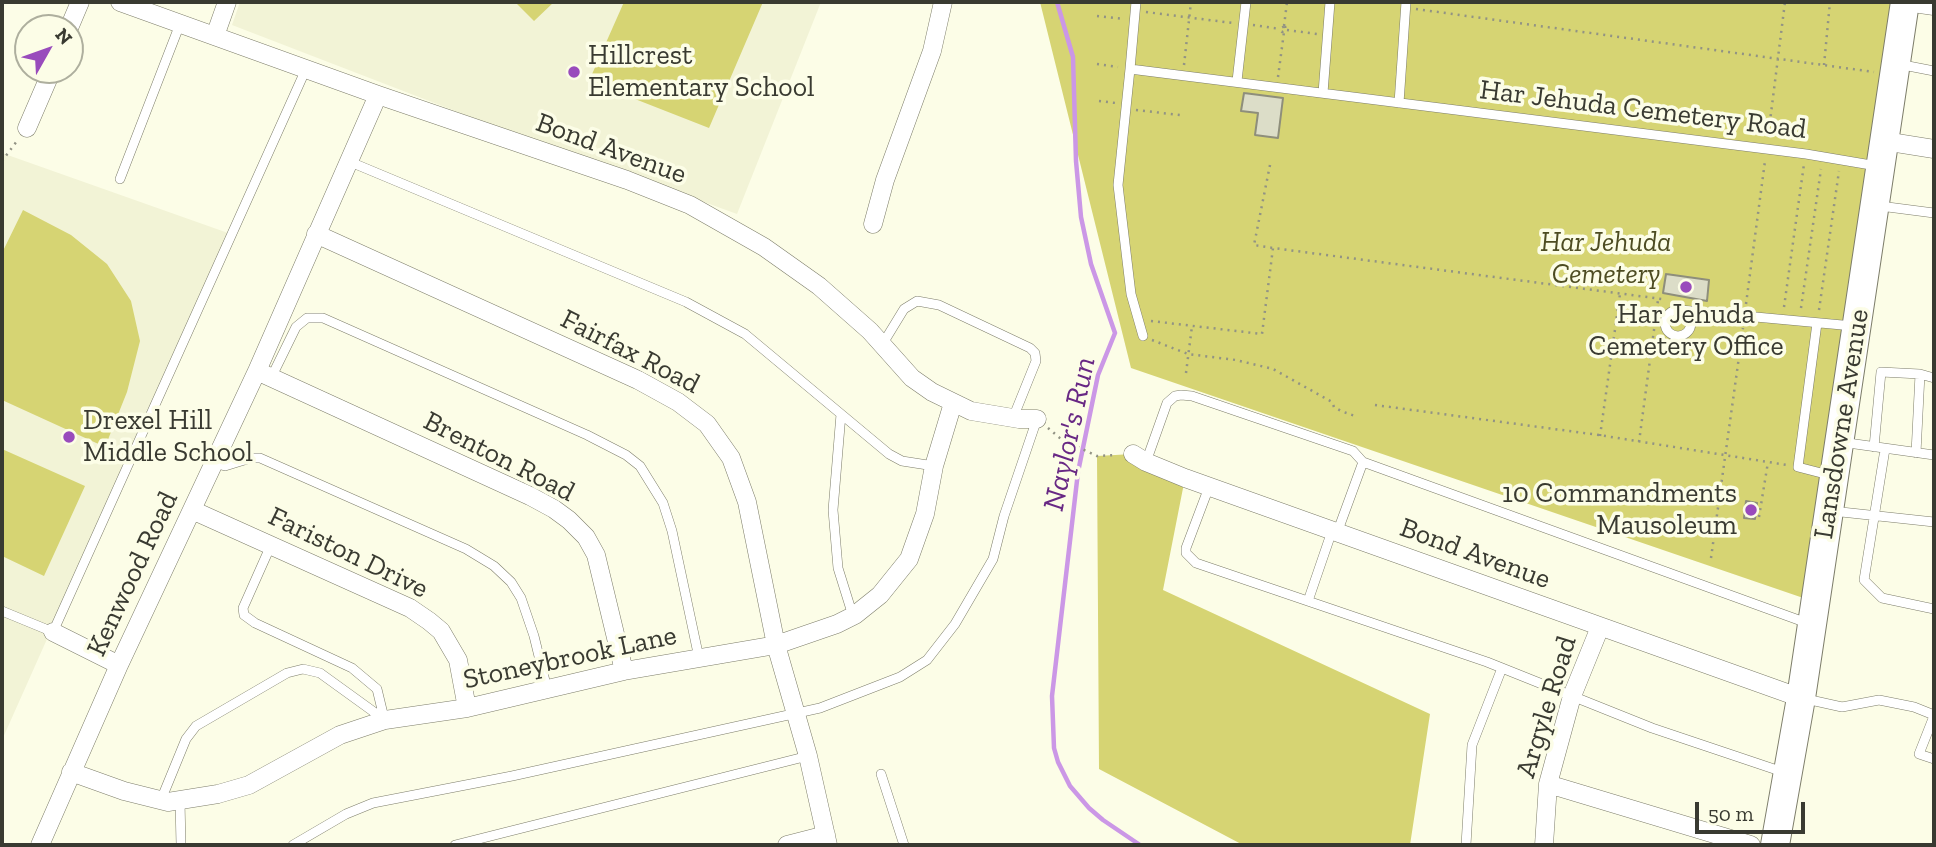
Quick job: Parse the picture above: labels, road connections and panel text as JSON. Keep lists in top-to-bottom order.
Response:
{
  "streets": {
    "main road": ["Lansdowne Avenue"],
    "street": [
      "Bond Avenue",
      "Fairfax Road",
      "Brenton Road",
      "Fariston Drive",
      "Kenwood Road",
      "Stoneybrook Lane",
      "Argyle Road"
    ],
    "lane": ["Har Jehuda Cemetery Road"]
  },
  "crossings": [
    ["Har Jehuda Cemetery Road", "Lansdowne Avenue"],
    ["Bond Avenue", "Lansdowne Avenue"],
    ["Bond Avenue", "Kenwood Road"],
    ["Bond Avenue", "Stoneybrook Lane"],
    ["Bond Avenue", "Argyle Road"],
    ["Fairfax Road", "Kenwood Road"],
    ["Fairfax Road", "Stoneybrook Lane"],
    ["Brenton Road", "Kenwood Road"],
    ["Brenton Road", "Stoneybrook Lane"],
    ["Fariston Drive", "Kenwood Road"],
    ["Fariston Drive", "Stoneybrook Lane"],
    ["Kenwood Road", "Stoneybrook Lane"]
  ],
  "water": ["Naylor's Run"],
  "parks": ["Har Jehuda Cemetery"],
  "places": [
    "Hillcrest Elementary School",
    "Har Jehuda Cemetery Office",
    "Drexel Hill Middle School",
    "10 Commandments Mausoleum"
  ],
  "scale_bar": "50 m",
  "north": "top right"
}
